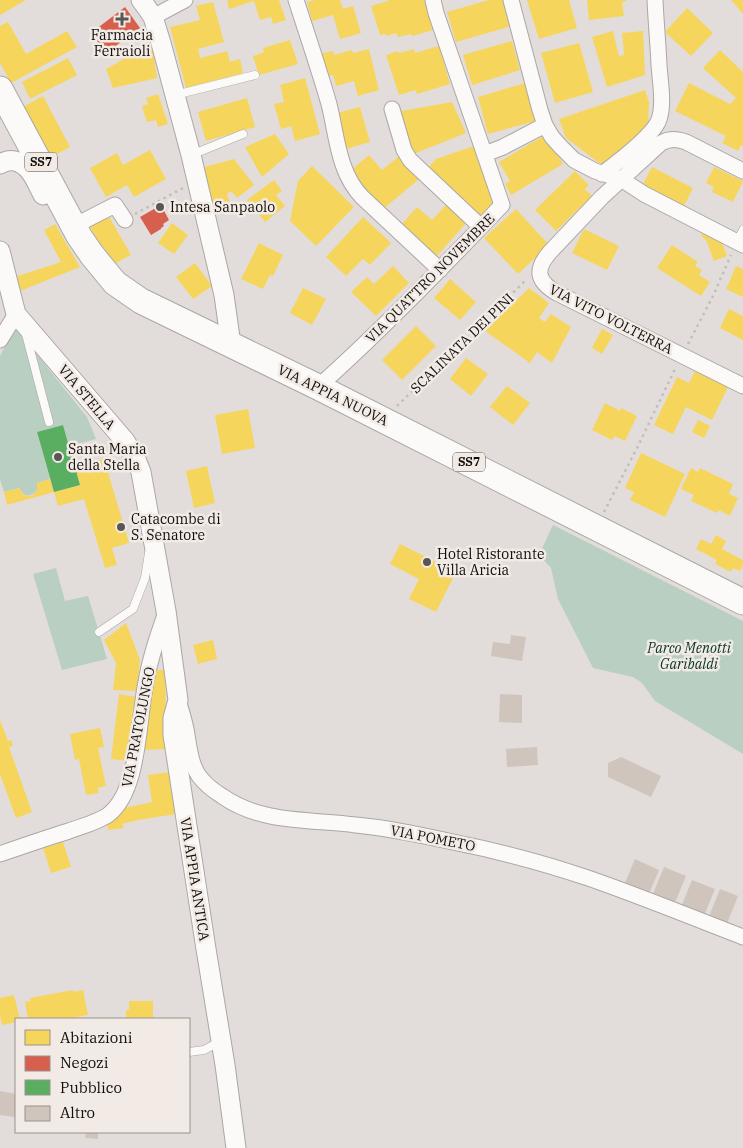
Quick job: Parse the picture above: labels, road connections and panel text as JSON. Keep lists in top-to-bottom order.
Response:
{
  "streets": {
    "main road": ["SS7", "VIA APPIA NUOVA"],
    "street": [
      "VIA QUATTRO NOVEMBRE",
      "VIA VITO VOLTERRA",
      "VIA STELLA",
      "VIA PRATOLUNGO",
      "VIA POMETO",
      "VIA APPIA ANTICA"
    ],
    "path": ["SCALINATA DEI PINI"]
  },
  "crossings": [
    ["VIA QUATTRO NOVEMBRE", "VIA APPIA NUOVA"],
    ["VIA VITO VOLTERRA", "SCALINATA DEI PINI"],
    ["SCALINATA DEI PINI", "VIA APPIA NUOVA"],
    ["VIA STELLA", "VIA PRATOLUNGO"],
    ["VIA STELLA", "VIA APPIA ANTICA"],
    ["VIA PRATOLUNGO", "VIA APPIA ANTICA"],
    ["VIA POMETO", "VIA APPIA ANTICA"]
  ],
  "parks": ["Parco Menotti Garibaldi"],
  "places": {
    "health": ["Farmacia Ferraioli"],
    "other": [
      "Intesa Sanpaolo",
      "Santa Maria della Stella",
      "Catacombe di S. Senatore",
      "Hotel Ristorante Villa Aricia"
    ]
  },
  "legend": [
    "Abitazioni",
    "Negozi",
    "Pubblico",
    "Altro"
  ]
}
